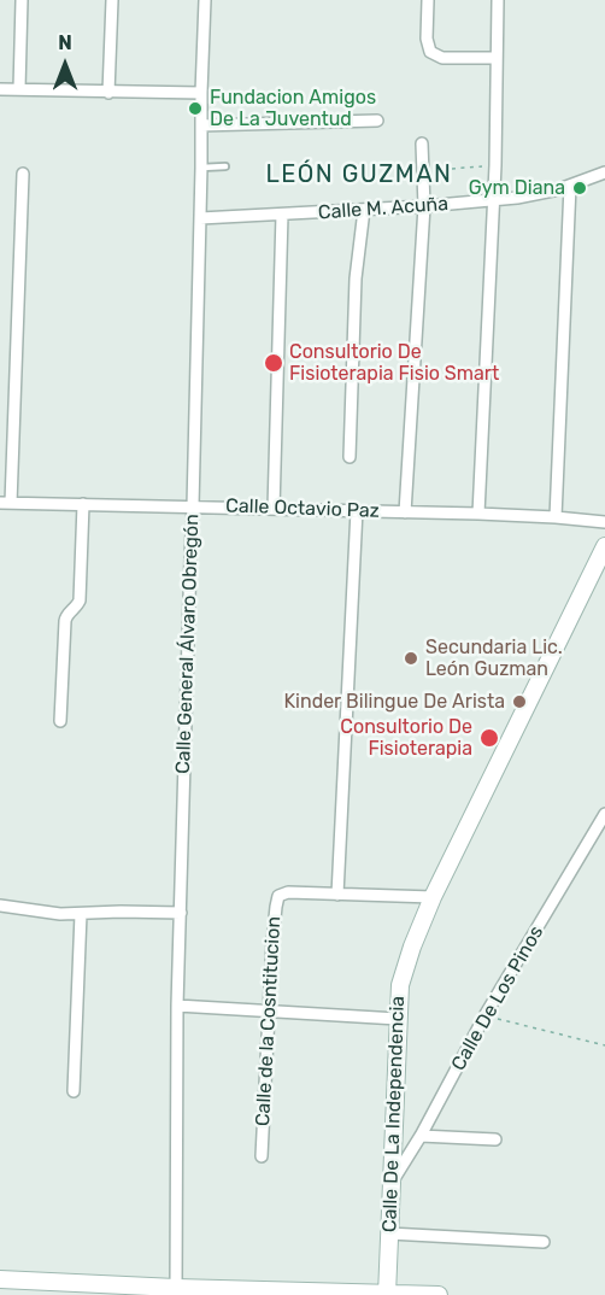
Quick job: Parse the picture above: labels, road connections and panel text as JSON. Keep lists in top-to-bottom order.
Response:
{
  "streets": {
    "street": [
      "Calle M. Acuña",
      "Calle Octavio Paz",
      "Calle General Álvaro Obregón",
      "Calle De Los Pinos",
      "Calle de la Cosntitucion",
      "Calle De La Independencia"
    ]
  },
  "crossings": [
    ["Calle M. Acuña", "Calle General Álvaro Obregón"],
    ["Calle Octavio Paz", "Calle General Álvaro Obregón"],
    ["Calle De Los Pinos", "Calle De La Independencia"]
  ],
  "districts": ["LEÓN GUZMAN"],
  "places": [
    "Fundacion Amigos De La Juventud",
    "Gym Diana",
    "Consultorio De Fisioterapia Fisio Smart",
    "Secundaria Lic. León Guzman",
    "Kinder Bilingue De Arista",
    "Consultorio De Fisioterapia"
  ],
  "north": "top"
}
